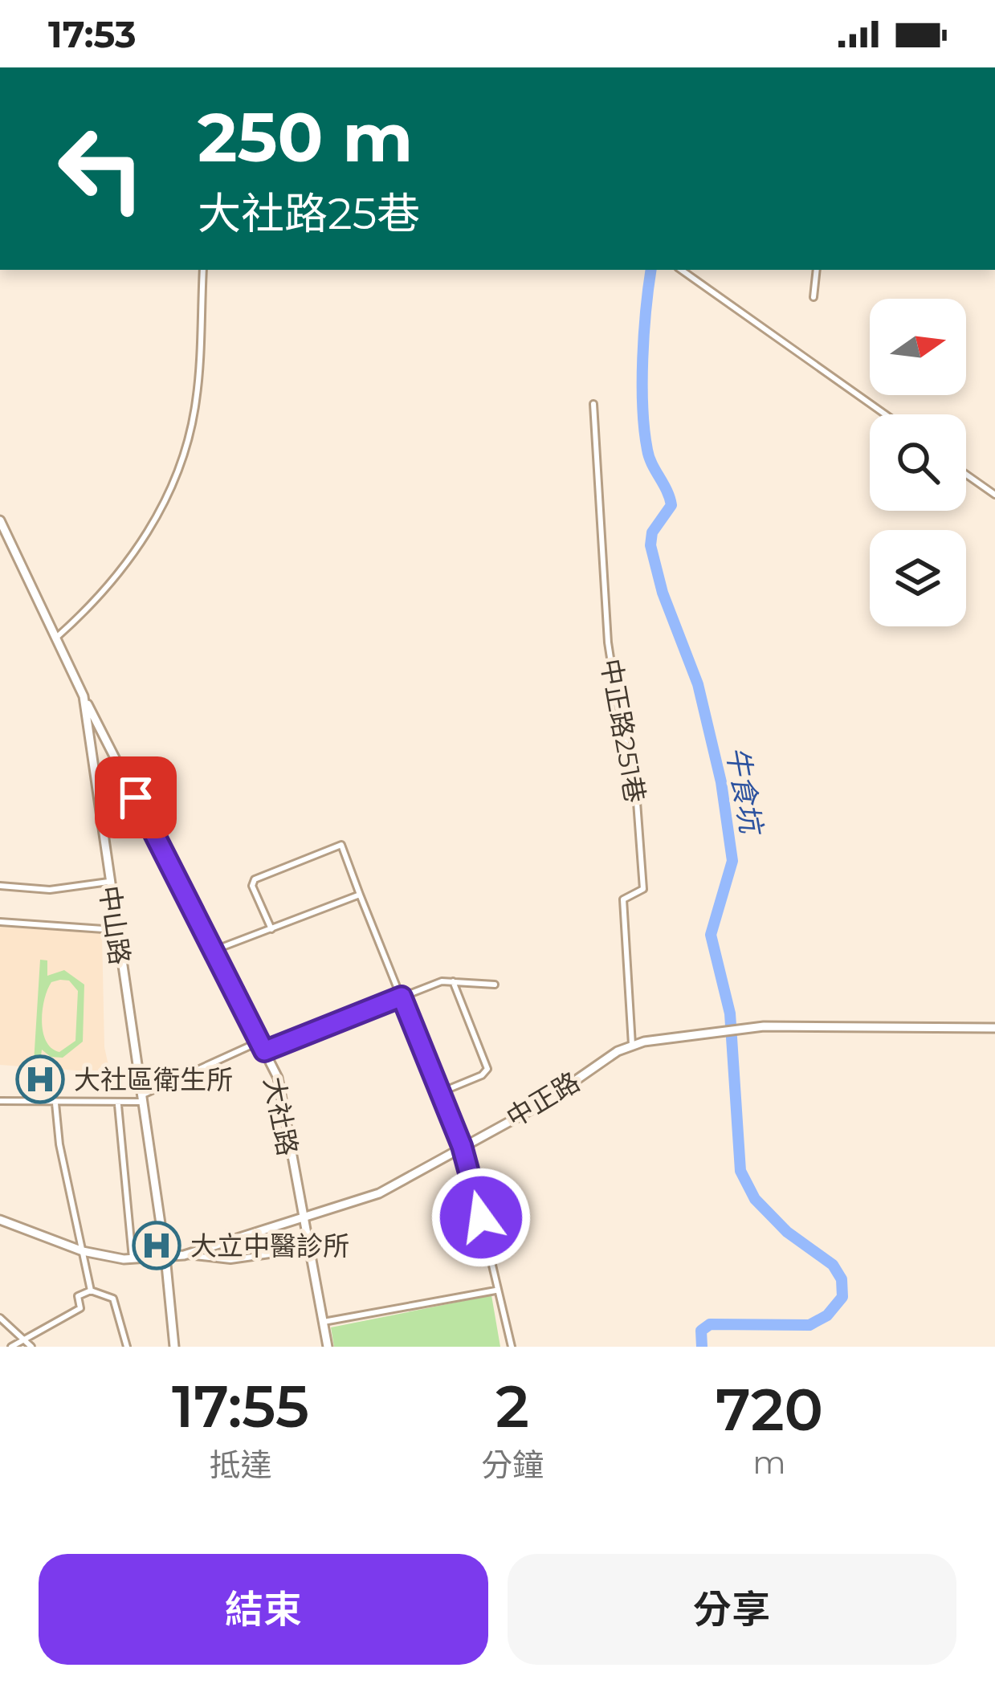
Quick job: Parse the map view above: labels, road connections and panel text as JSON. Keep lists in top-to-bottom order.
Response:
{
  "streets": {
    "street": [
      "中正路251巷",
      "中山路",
      "中正路",
      "大社路"
    ]
  },
  "crossings": [
    ["中正路251巷", "中正路"],
    ["中山路", "中正路"],
    ["中山路", "大社路"],
    ["中正路", "大社路"]
  ],
  "water": ["牛食坑"],
  "places": {
    "hospital": ["大社區衛生所", "大立中醫診所"]
  },
  "north": "right",
  "page": {
    "status": "17:53",
    "turn": ["250 m", "大社路25巷"],
    "eta": [
      "17:55",
      "抵達",
      "2",
      "分鐘",
      "720",
      "m"
    ],
    "buttons": ["結束", "分享"]
  }
}
